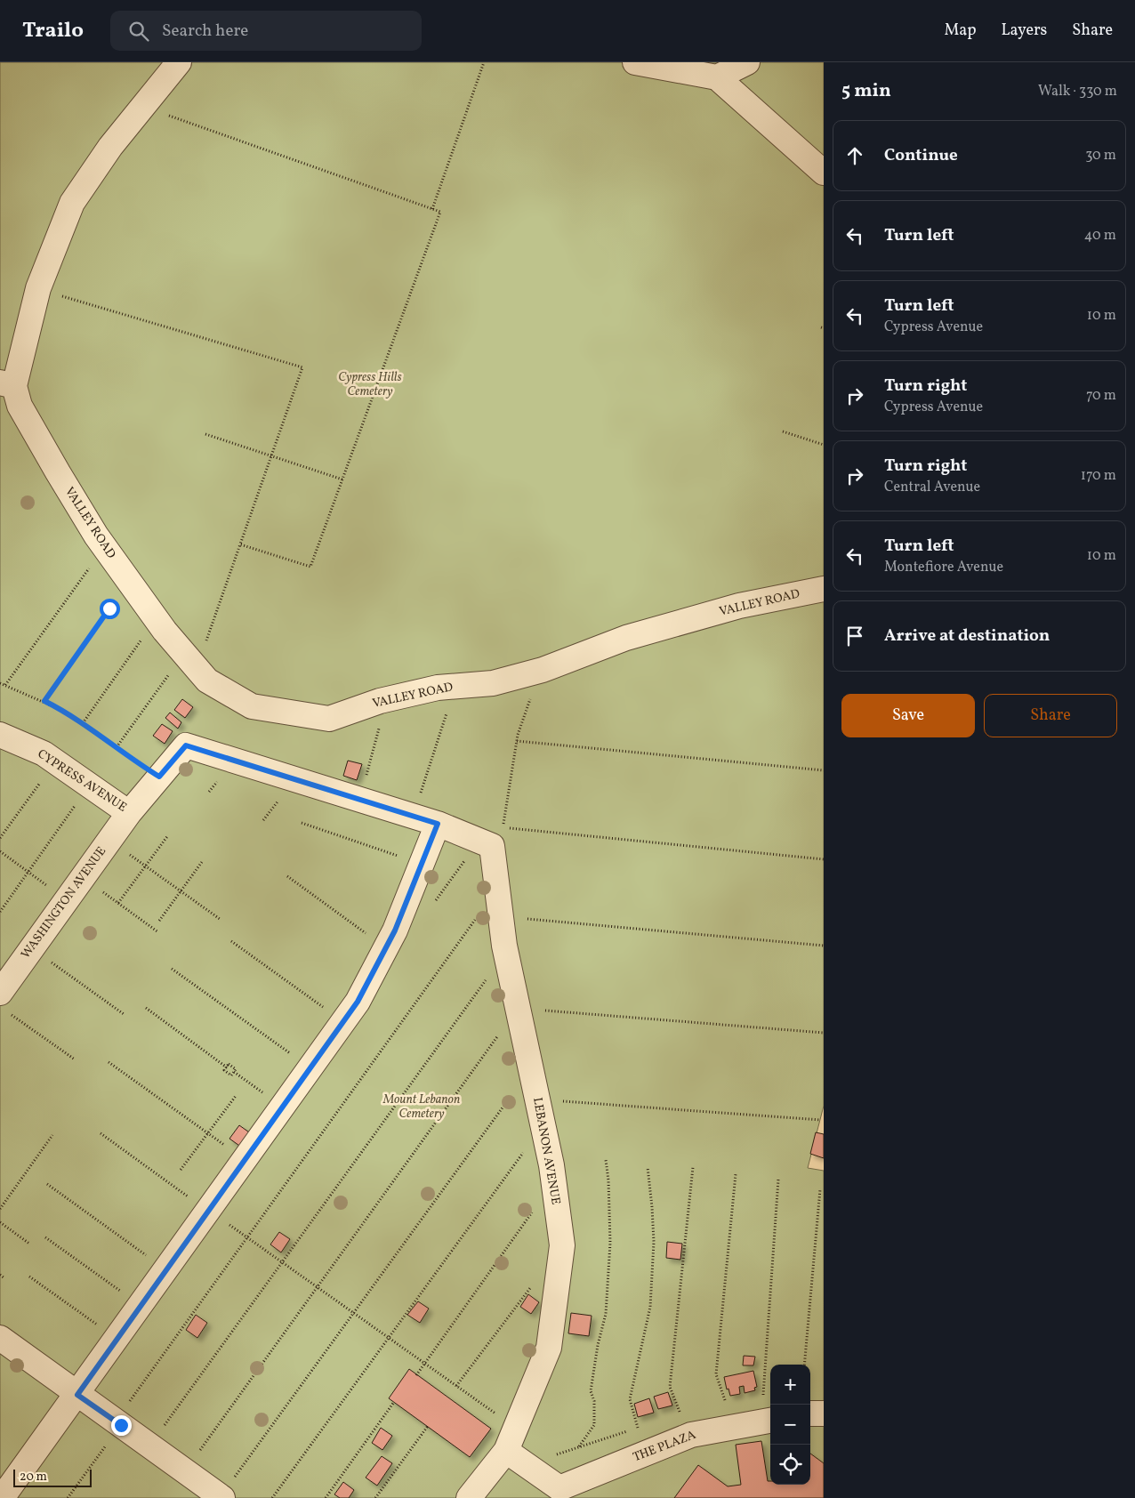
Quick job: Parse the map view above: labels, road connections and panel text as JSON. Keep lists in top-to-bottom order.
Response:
{
  "streets": {
    "lane": [
      "VALLEY ROAD",
      "CYPRESS AVENUE",
      "WASHINGTON AVENUE",
      "LEBANON AVENUE",
      "THE PLAZA"
    ]
  },
  "crossings": [
    ["CYPRESS AVENUE", "WASHINGTON AVENUE"],
    ["CYPRESS AVENUE", "LEBANON AVENUE"]
  ],
  "parks": ["Cypress Hills Cemetery", "Mount Lebanon Cemetery"],
  "scale_bar": "20 m",
  "page": {
    "header": "Trailo",
    "search": "Search here",
    "nav": ["Map", "Layers", "Share"],
    "heading": ["5 min", "Walk · 330 m"],
    "list": [
      ["Continue", "30 m"],
      ["Turn left", "40 m"],
      ["Turn left", "Cypress Avenue", "10 m"],
      ["Turn right", "Cypress Avenue", "70 m"],
      ["Turn right", "Central Avenue", "170 m"],
      ["Turn left", "Montefiore Avenue", "10 m"],
      "Arrive at destination"
    ],
    "buttons": ["Save", "Share"],
    "map_buttons": ["+", "−"],
    "scale": "20 m"
  }
}
